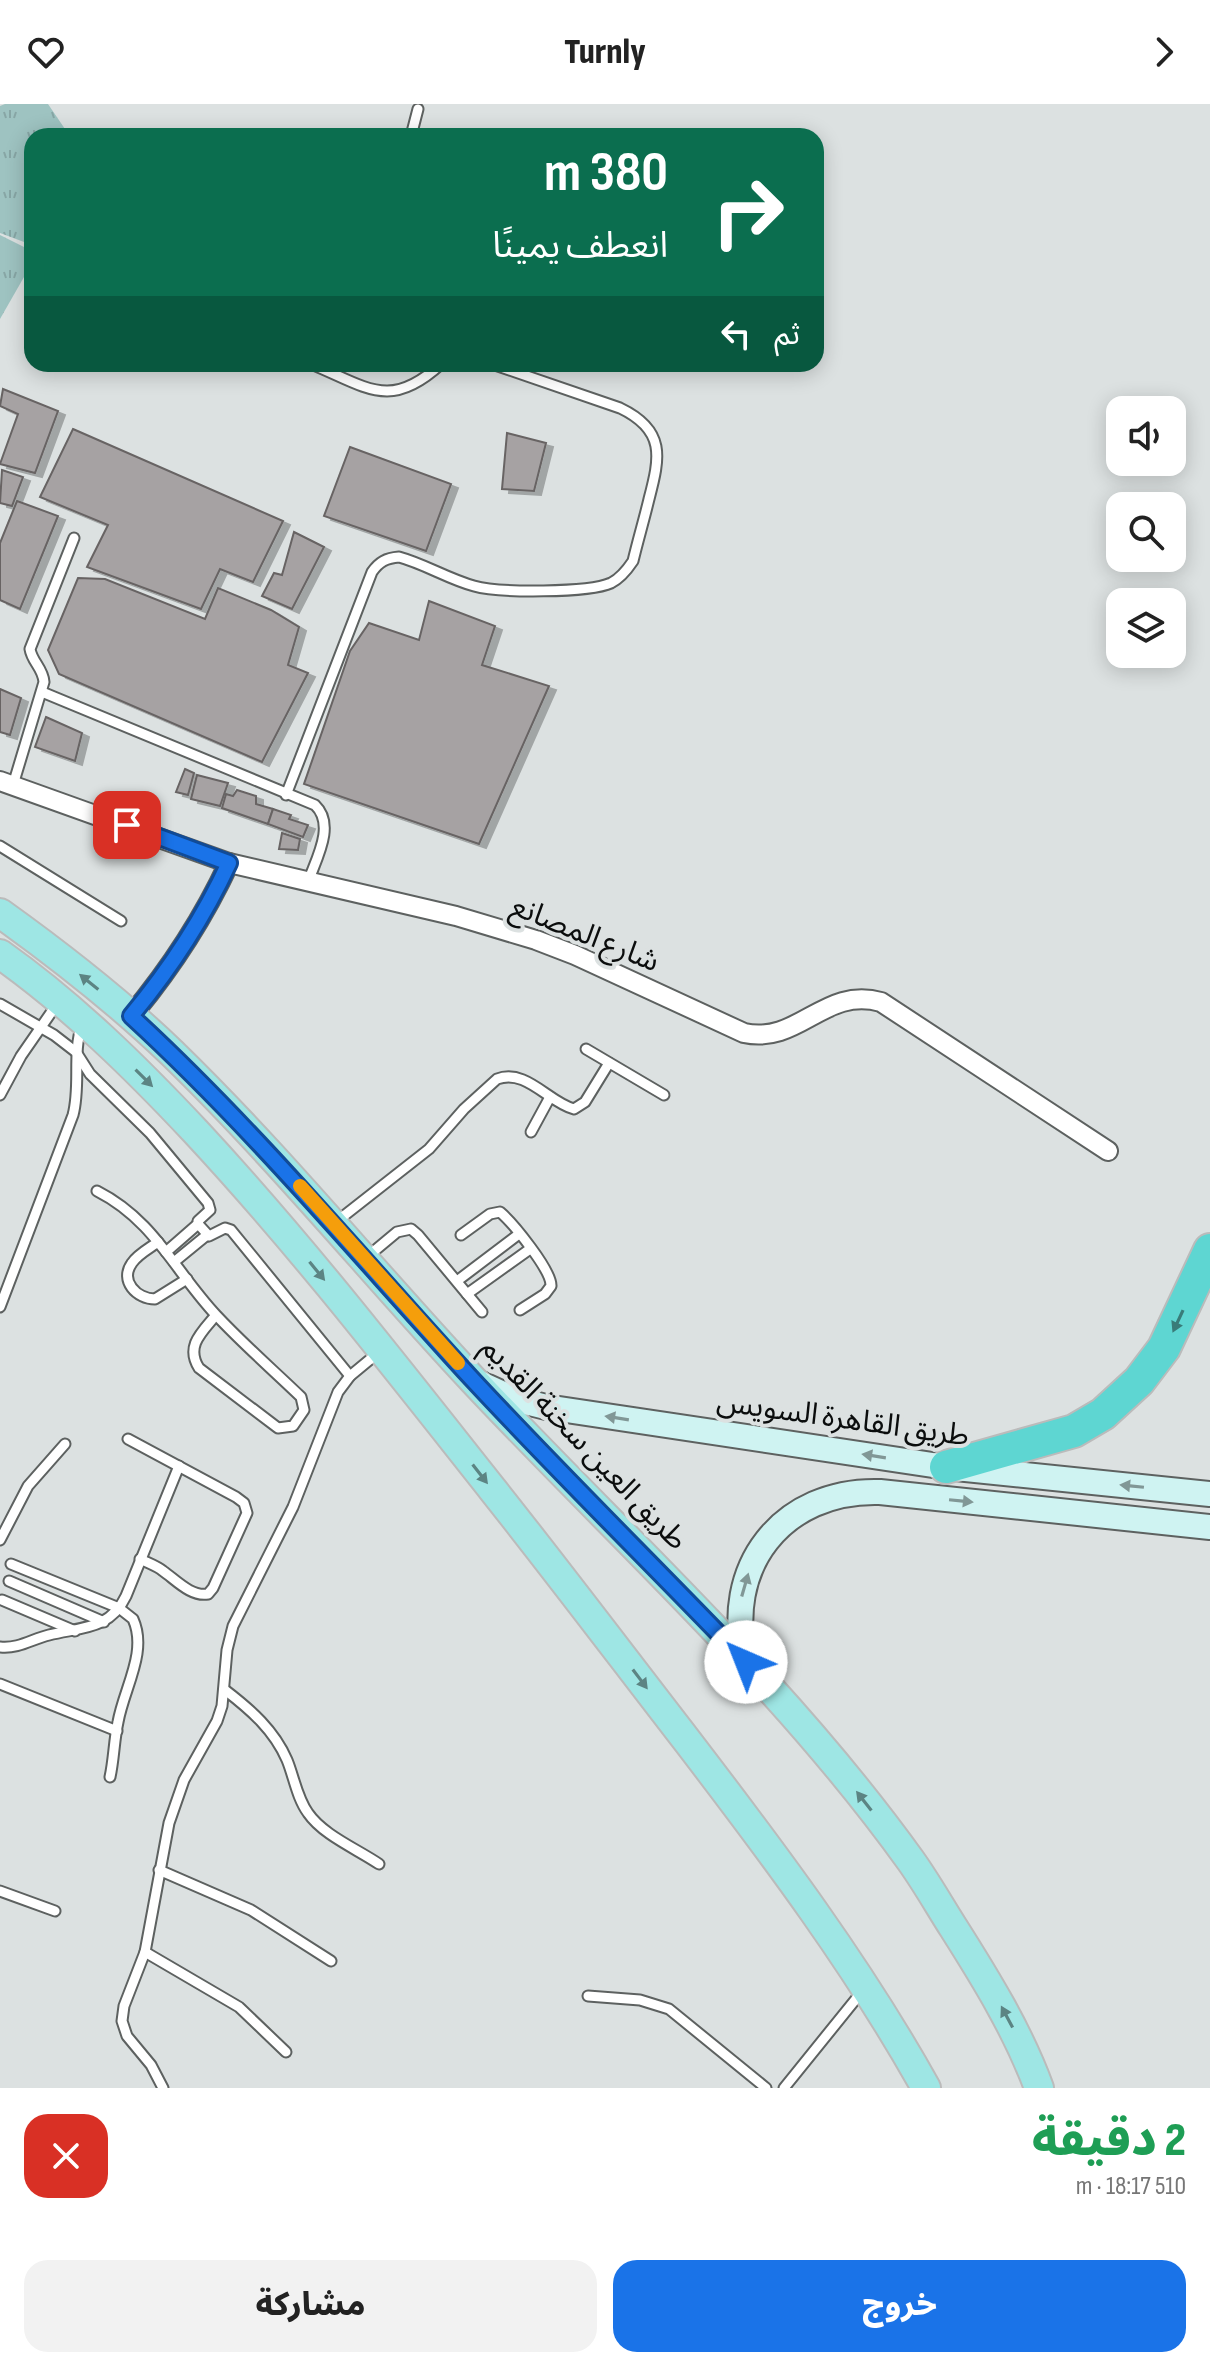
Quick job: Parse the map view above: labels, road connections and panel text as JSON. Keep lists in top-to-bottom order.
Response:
{
  "streets": {
    "main road": ["طريق القاهرة السويس", "طريق العين سخنة القديم"],
    "street": ["شارع المصانع"]
  },
  "crossings": [
    ["طريق القاهرة السويس", "طريق العين سخنة القديم"]
  ],
  "one_way": ["طريق القاهرة السويس"],
  "page": {
    "header": "Turnly",
    "turn": ["380 m", "انعطف يمينًا"],
    "then": "ثم",
    "heading": ["2 دقيقة", "510 m · 18:17"],
    "buttons": ["خروج", "مشاركة"]
  }
}
